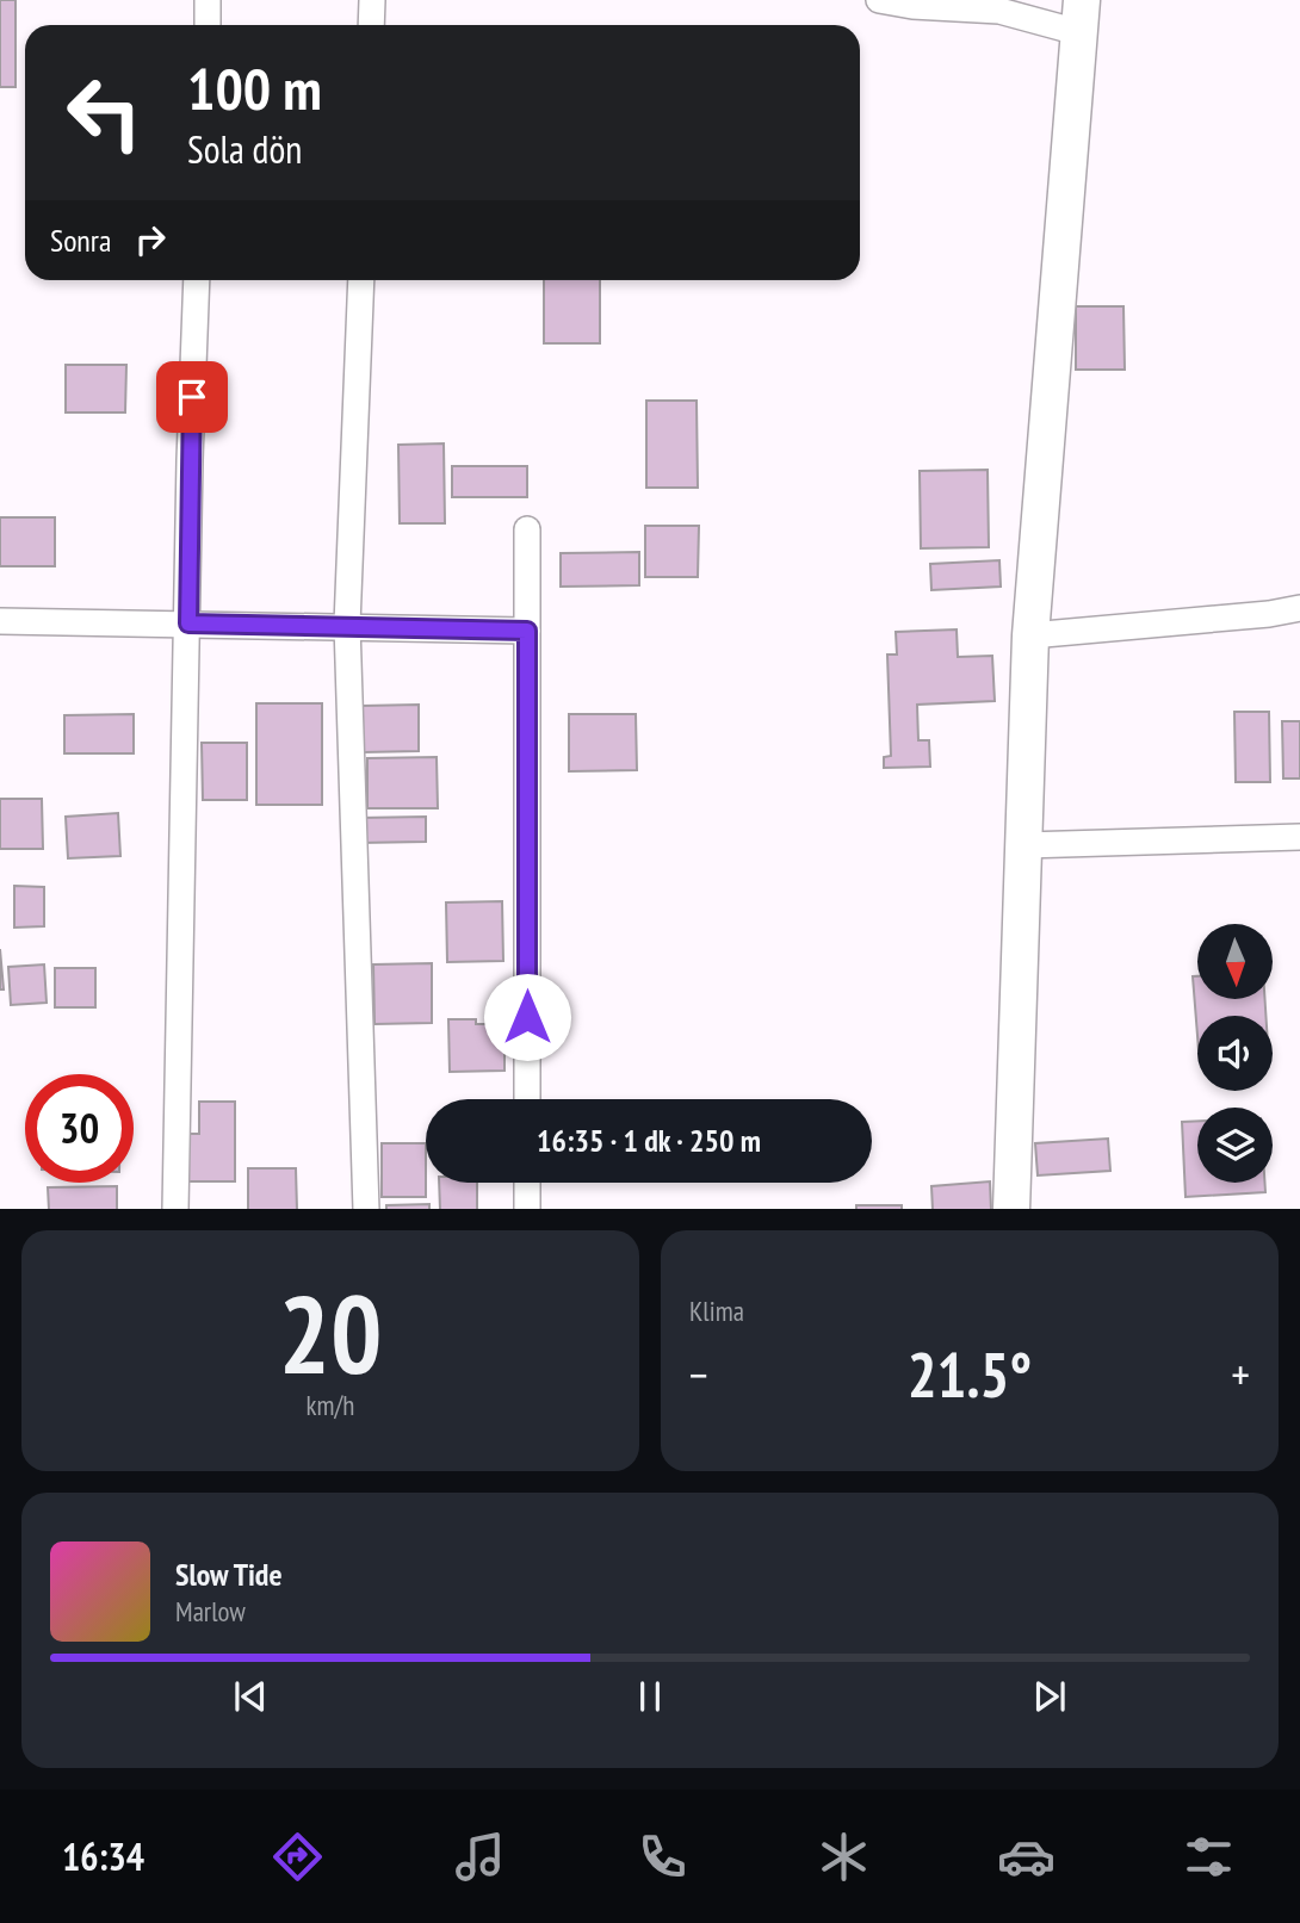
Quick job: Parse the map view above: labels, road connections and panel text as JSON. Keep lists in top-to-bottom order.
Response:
{
  "north": "bottom",
  "page": {
    "turn": ["100 m", "Sola dön"],
    "then": "Sonra",
    "limit": "30",
    "trip": "16:35 · 1 dk · 250 m",
    "tile": [
      ["20", "km/h"],
      "Klima"
    ],
    "heat": ["−", "21.5°", "+"],
    "song": ["Slow Tide", "Marlow"],
    "tabs": "16:34"
  }
}
